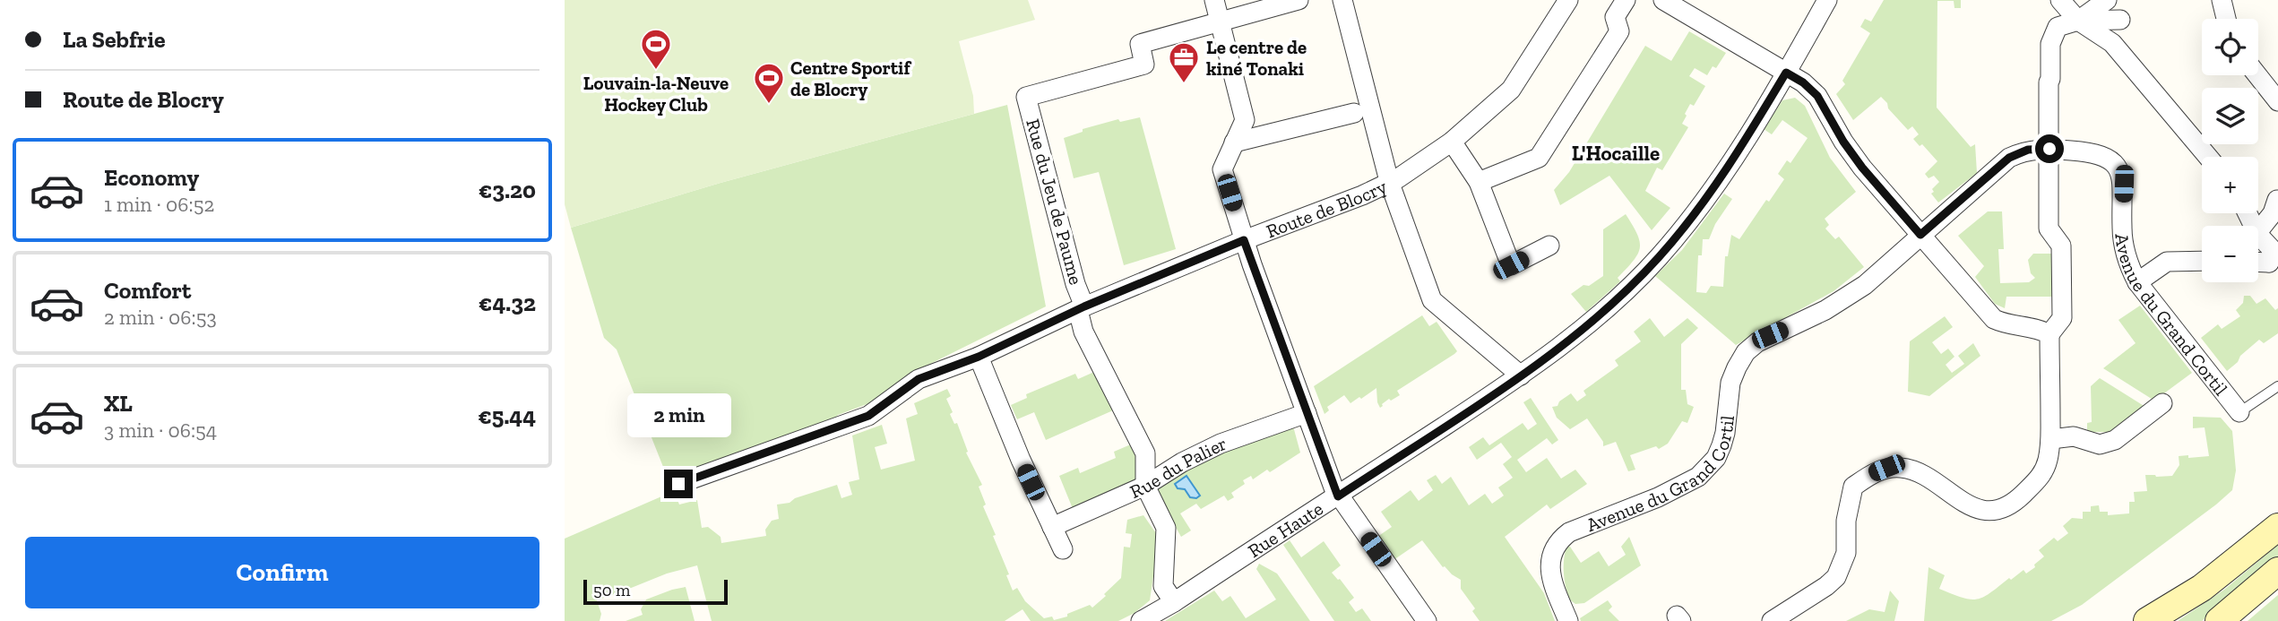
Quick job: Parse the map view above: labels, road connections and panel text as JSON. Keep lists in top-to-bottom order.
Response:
{
  "streets": {
    "street": [
      "Rue du Jeu de Paume",
      "Route de Blocry",
      "Avenue du Grand Cortil",
      "Rue du Palier",
      "Rue Haute"
    ]
  },
  "crossings": [
    ["Rue du Jeu de Paume", "Route de Blocry"],
    ["Rue du Jeu de Paume", "Rue du Palier"]
  ],
  "districts": ["L'Hocaille"],
  "places": {
    "sports": ["Louvain-la-Neuve Hockey Club", "Centre Sportif de Blocry"],
    "office": ["Le centre de kiné Tonaki"]
  },
  "scale_bar": "50 m",
  "page": {
    "banner": ["La Sebfrie", "Route de Blocry"],
    "map_buttons": ["+", "−"],
    "list": [
      {
        "name": "Economy",
        "note": "1 min · 06:52",
        "value": "€3.20"
      },
      {
        "name": "Comfort",
        "note": "2 min · 06:53",
        "value": "€4.32"
      },
      {
        "name": "XL",
        "note": "3 min · 06:54",
        "value": "€5.44"
      }
    ],
    "bubble": "2 min",
    "buttons": "Confirm",
    "scale": "50 m"
  }
}
